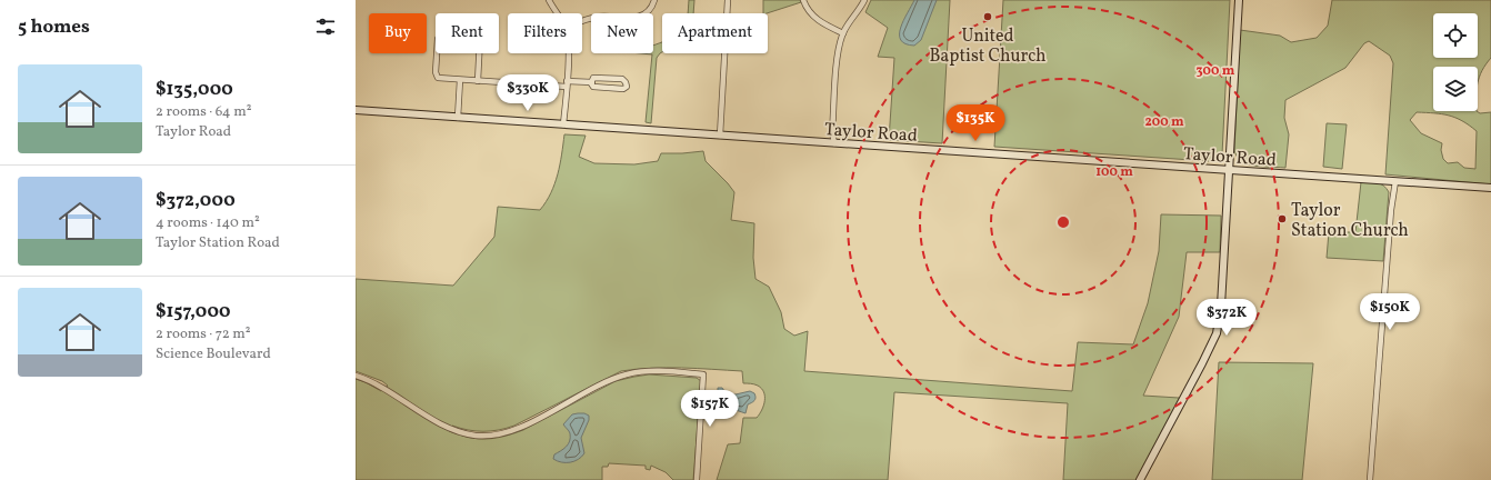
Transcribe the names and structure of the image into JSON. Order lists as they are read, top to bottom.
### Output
{
  "streets": {
    "main road": ["Taylor Road"]
  },
  "places": ["United Baptist Church", "Taylor Station Church"],
  "page": {
    "heading": "5 homes",
    "chip": [
      "Buy",
      "Rent",
      "Filters",
      "New",
      "Apartment"
    ],
    "list": [
      {
        "name": "$135,000",
        "note": "2 rooms · 64 m² · Taylor Road"
      },
      {
        "name": "$372,000",
        "note": "4 rooms · 140 m² · Taylor Station Road"
      },
      {
        "name": "$157,000",
        "note": "2 rooms · 72 m² · Science Boulevard"
      }
    ],
    "price": [
      "$330K",
      "$135K",
      "$150K",
      "$372K",
      "$157K"
    ]
  },
  "rings": ["300 m", "200 m", "100 m"]
}
